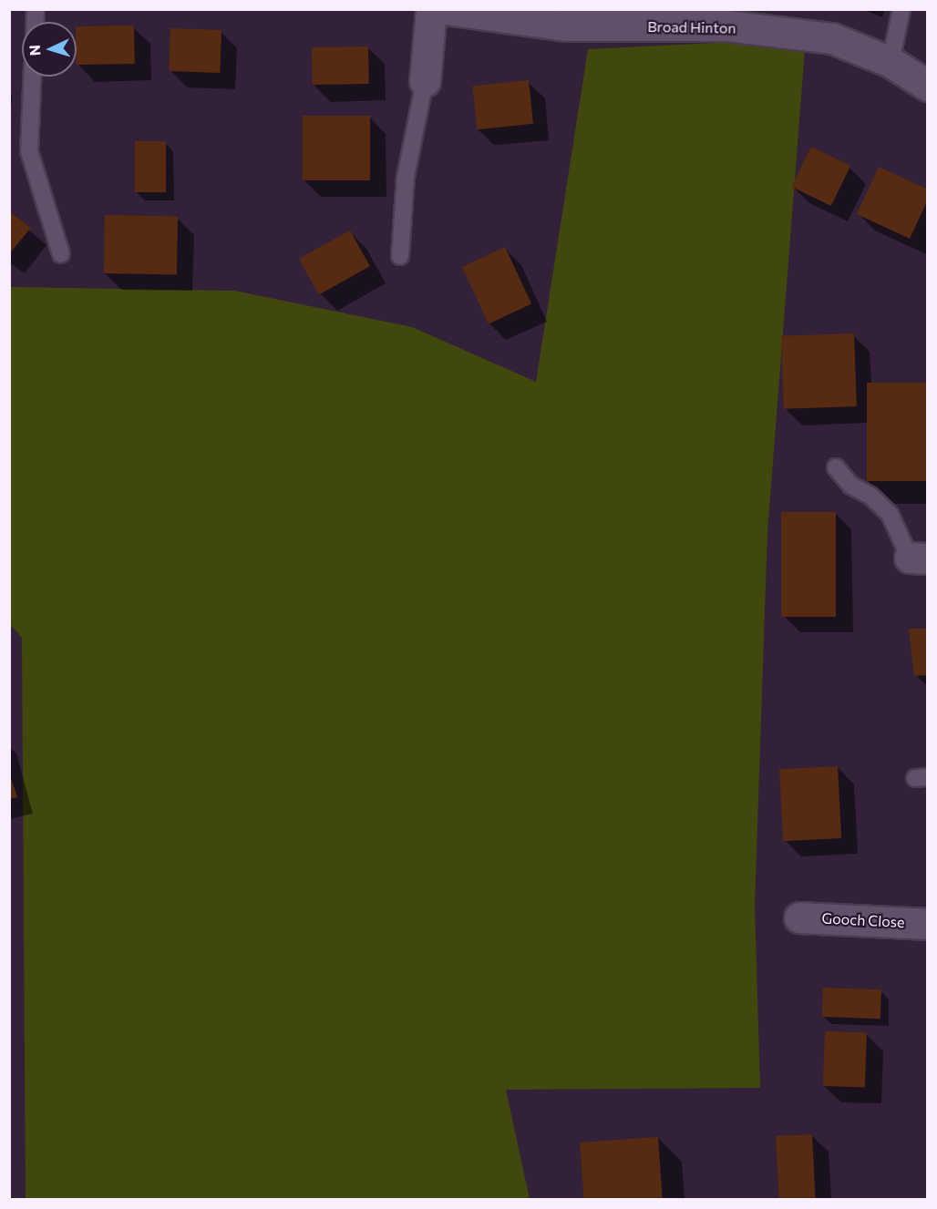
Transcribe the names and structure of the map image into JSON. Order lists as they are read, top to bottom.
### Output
{
  "streets": {
    "street": ["Broad Hinton", "Gooch Close"]
  },
  "north": "left"
}
